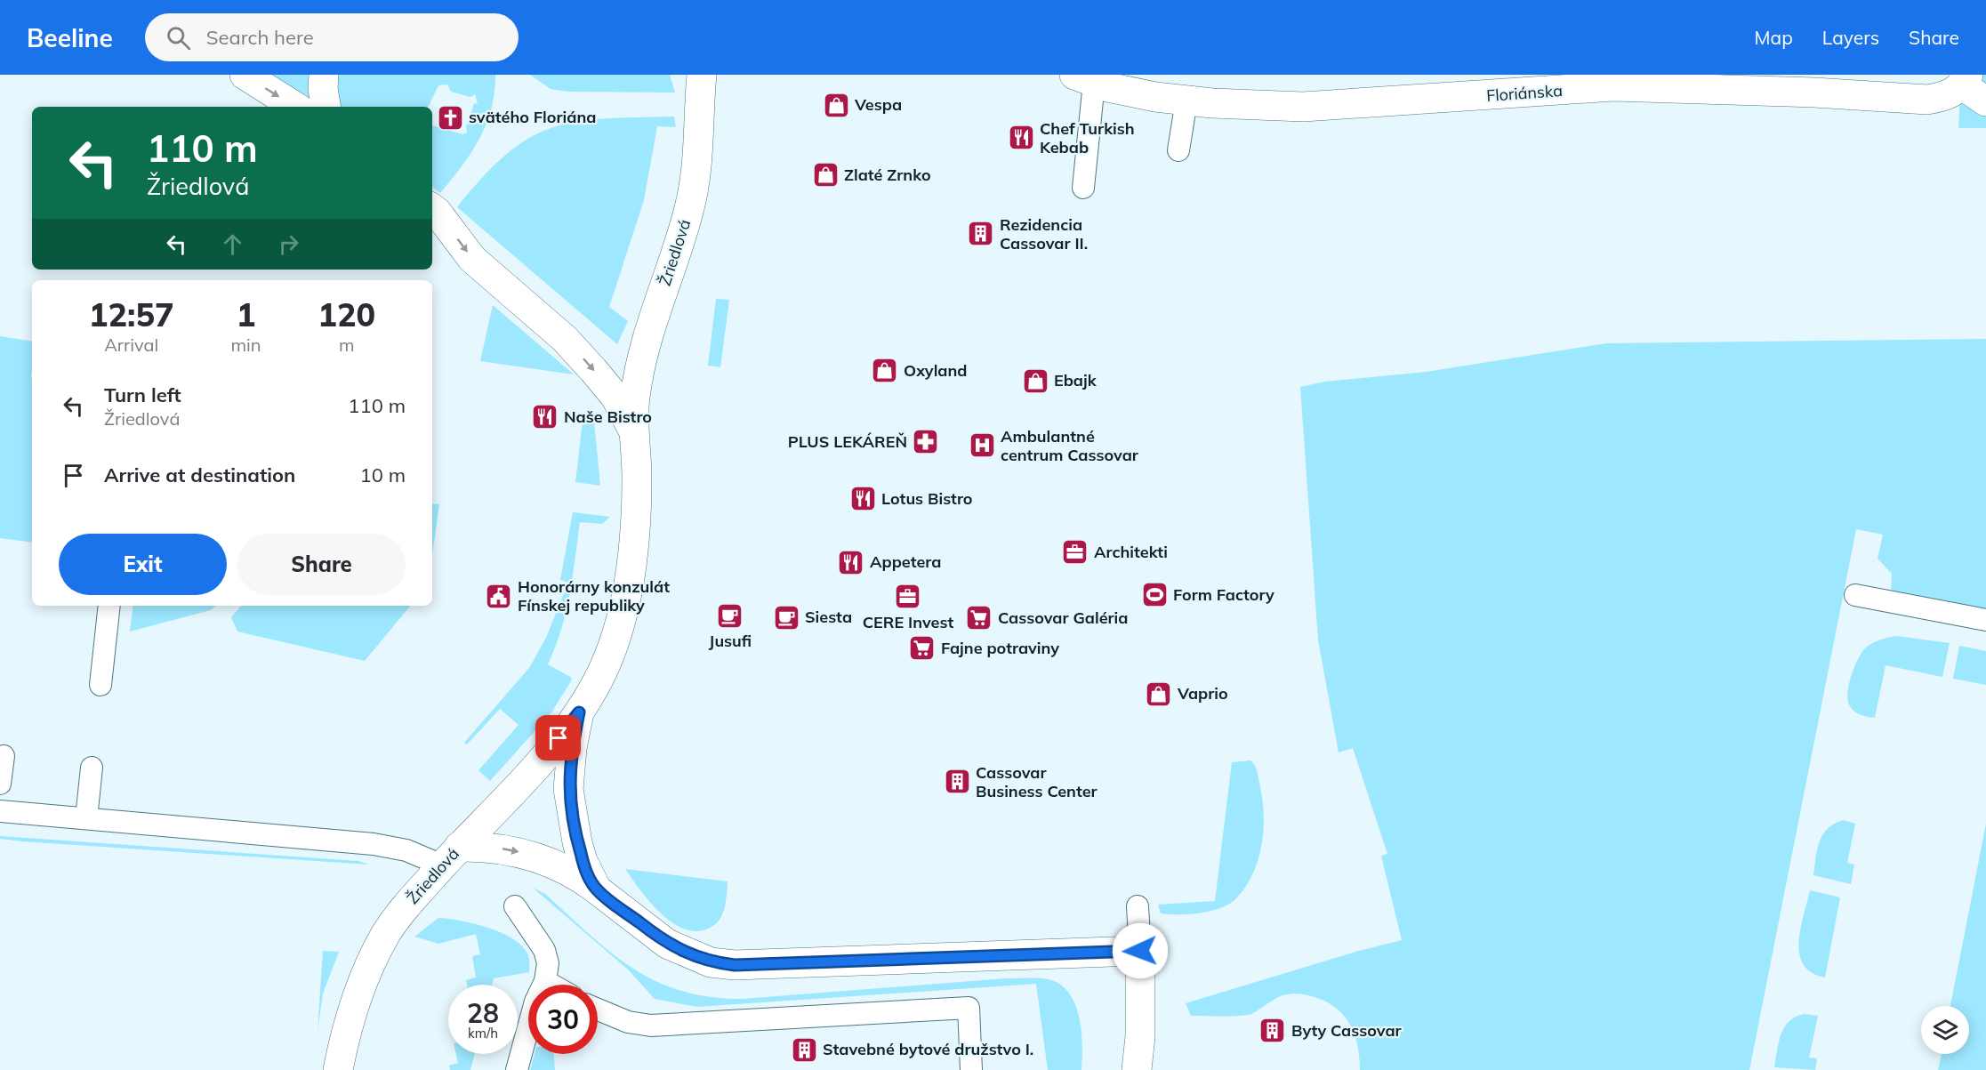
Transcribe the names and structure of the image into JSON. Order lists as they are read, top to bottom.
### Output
{
  "streets": {
    "street": ["Floriánska", "Žriedlová"]
  },
  "places": {
    "shop": [
      "Vespa",
      "Zlaté Zrnko",
      "Oxyland",
      "Ebajk",
      "Vaprio"
    ],
    "church": ["svätého Floriána"],
    "restaurant": [
      "Chef Turkish Kebab",
      "Naše Bistro",
      "Lotus Bistro",
      "Appetera"
    ],
    "building": [
      "Rezidencia Cassovar II.",
      "Cassovar Business Center",
      "Byty Cassovar",
      "Stavebné bytové družstvo I."
    ],
    "pharmacy": ["PLUS LEKÁREŇ"],
    "hospital": ["Ambulantné centrum Cassovar"],
    "office": ["Architekti", "CERE Invest"],
    "sports": ["Form Factory"],
    "public building": ["Honorárny konzulát Fínskej republiky"],
    "cafe": ["Jusufi", "Siesta"],
    "supermarket": ["Cassovar Galéria", "Fajne potraviny"]
  },
  "page": {
    "header": "Beeline",
    "search": "Search here",
    "nav": ["Map", "Layers", "Share"],
    "turn": ["110 m", "Žriedlová"],
    "eta": [
      "12:57",
      "Arrival",
      "1",
      "min",
      "120",
      "m"
    ],
    "list": [
      {
        "name": "Turn left",
        "note": "Žriedlová",
        "value": "110 m"
      },
      {
        "name": "Arrive at destination",
        "value": "10 m"
      }
    ],
    "buttons": ["Exit", "Share"],
    "speed": "28 km/h",
    "limit": "30"
  }
}
